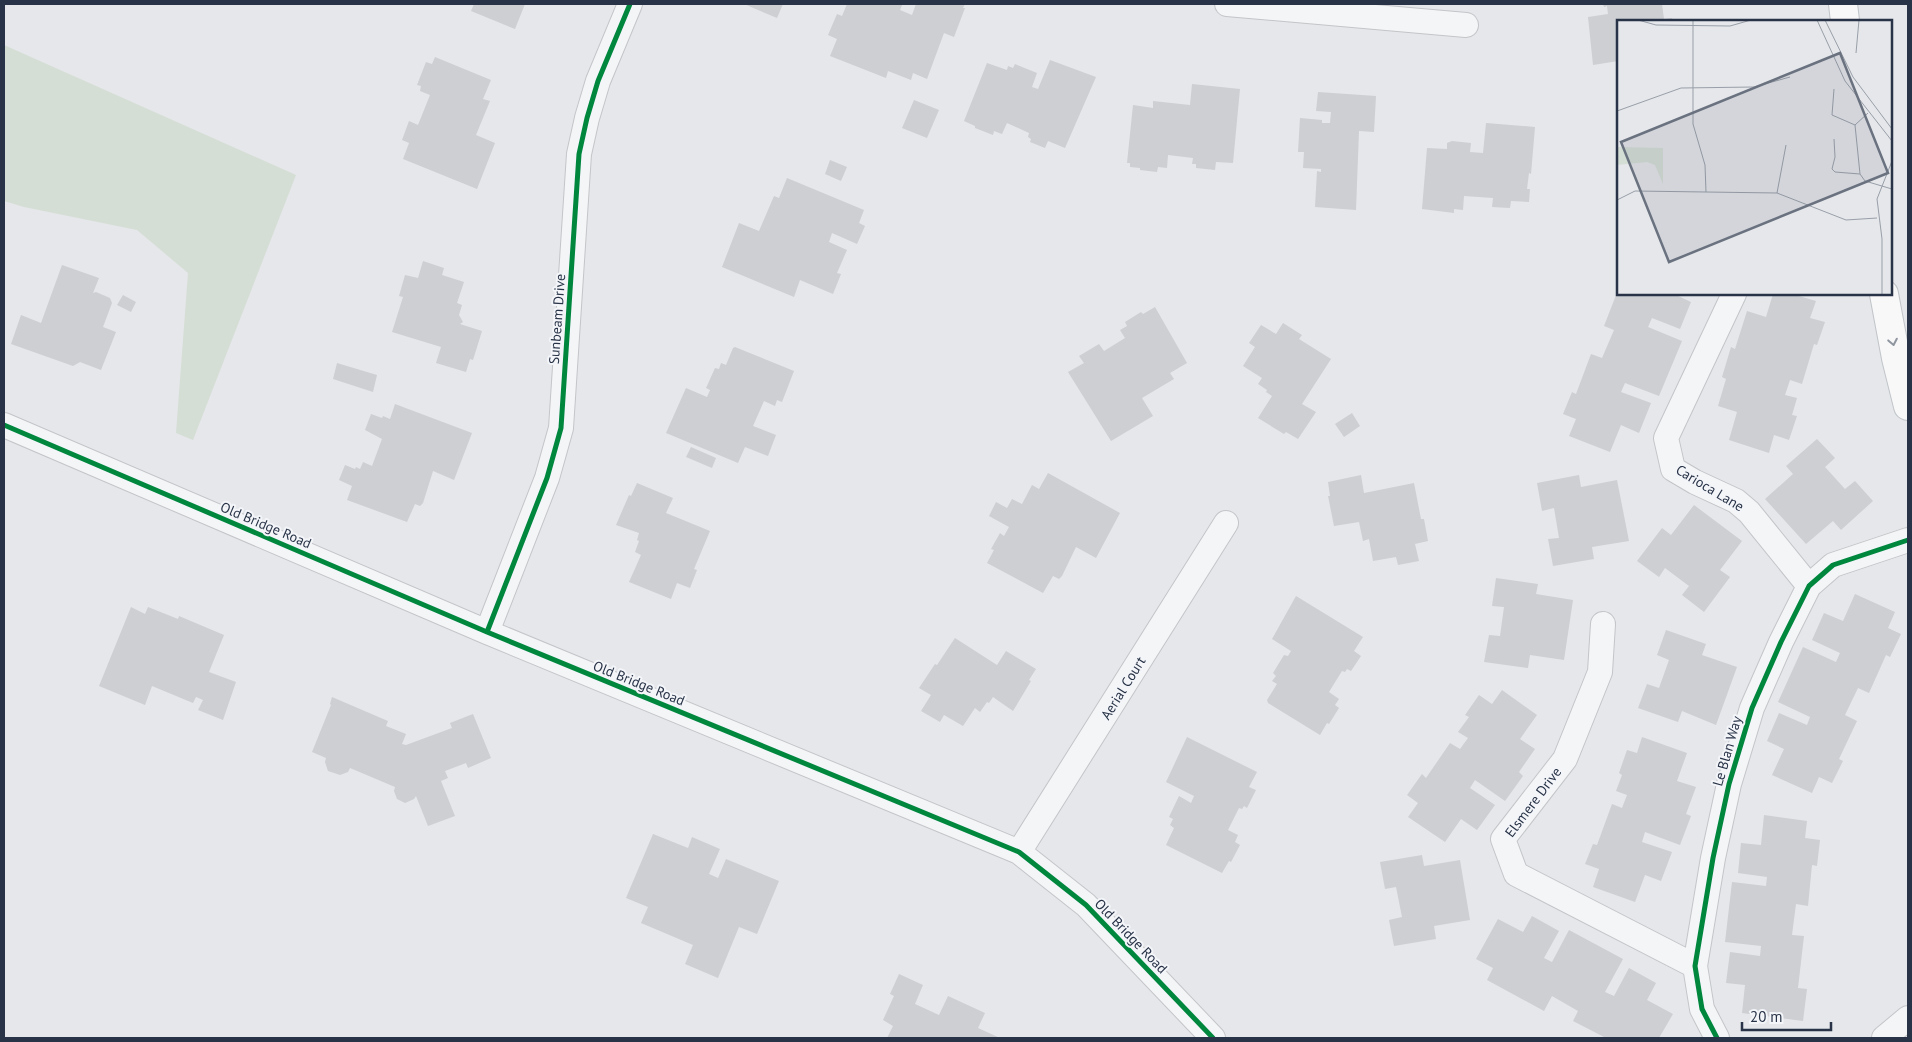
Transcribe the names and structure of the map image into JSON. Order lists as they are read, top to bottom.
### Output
{
  "streets": {
    "street": [
      "Sunbeam Drive",
      "Carioca Lane",
      "Old Bridge Road",
      "Aerial Court",
      "Le Blan Way",
      "Elsmere Drive"
    ]
  },
  "crossings": [
    ["Sunbeam Drive", "Old Bridge Road"],
    ["Carioca Lane", "Le Blan Way"],
    ["Old Bridge Road", "Aerial Court"],
    ["Le Blan Way", "Elsmere Drive"]
  ],
  "scale_bar": "20 m"
}
